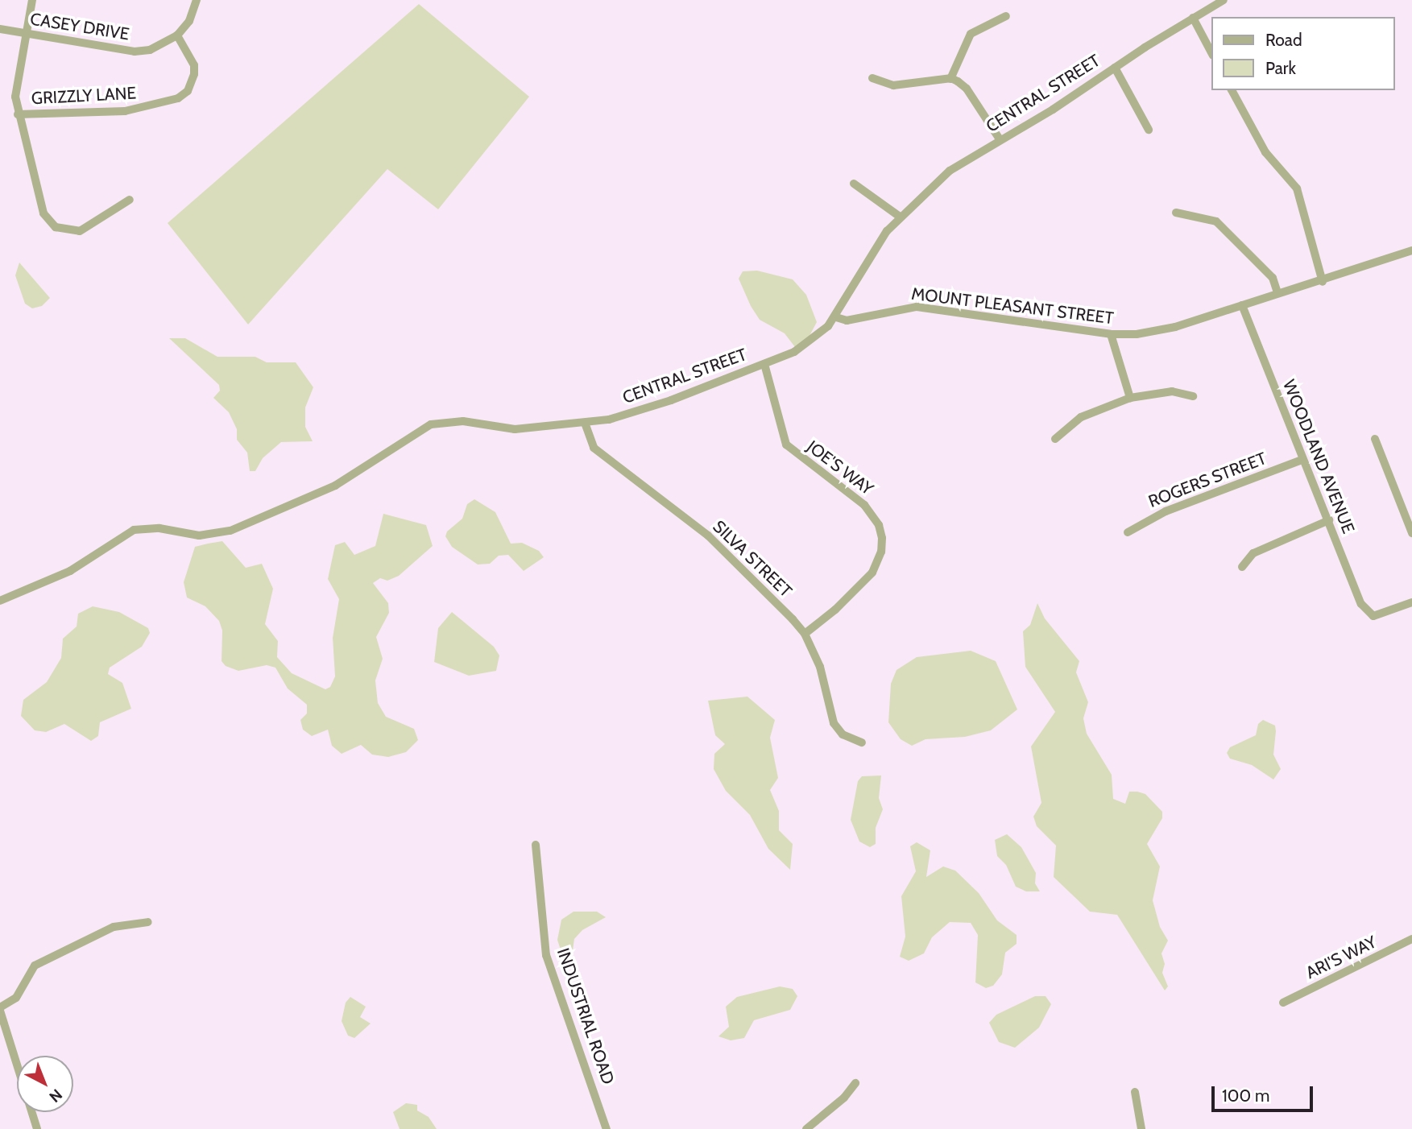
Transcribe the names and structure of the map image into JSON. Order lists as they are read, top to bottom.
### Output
{
  "streets": {
    "street": [
      "CASEY DRIVE",
      "CENTRAL STREET",
      "GRIZZLY LANE",
      "MOUNT PLEASANT STREET",
      "WOODLAND AVENUE",
      "JOE'S WAY",
      "ROGERS STREET",
      "SILVA STREET",
      "ARI'S WAY",
      "INDUSTRIAL ROAD"
    ]
  },
  "crossings": [
    ["CASEY DRIVE", "GRIZZLY LANE"],
    ["CENTRAL STREET", "MOUNT PLEASANT STREET"],
    ["CENTRAL STREET", "JOE'S WAY"],
    ["CENTRAL STREET", "SILVA STREET"],
    ["MOUNT PLEASANT STREET", "WOODLAND AVENUE"],
    ["WOODLAND AVENUE", "ROGERS STREET"],
    ["JOE'S WAY", "SILVA STREET"]
  ],
  "legend": ["Road", "Park"],
  "scale_bar": "100 m",
  "north": "bottom right"
}
